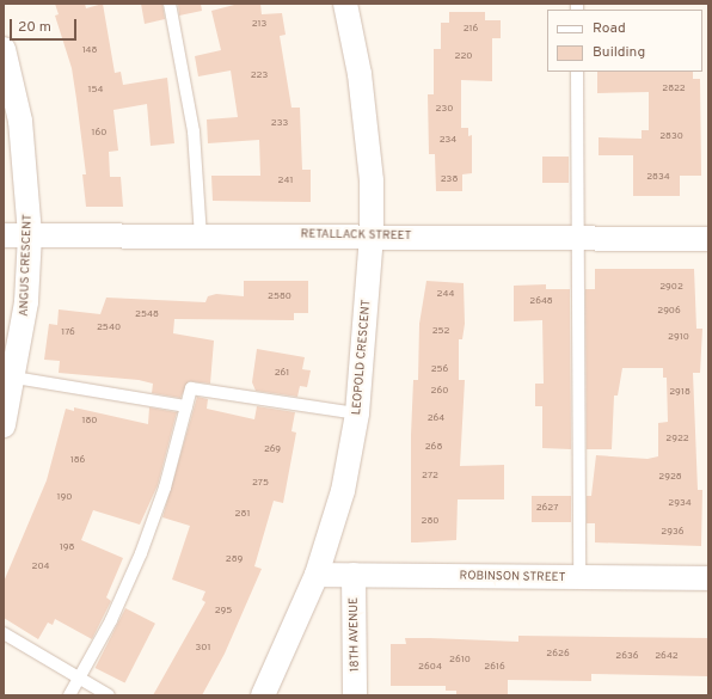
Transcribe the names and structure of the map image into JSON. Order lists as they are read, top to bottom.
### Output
{
  "streets": {
    "street": [
      "RETALLACK STREET",
      "ANGUS CRESCENT",
      "LEOPOLD CRESCENT",
      "ROBINSON STREET",
      "18TH AVENUE"
    ]
  },
  "crossings": [
    ["RETALLACK STREET", "ANGUS CRESCENT"],
    ["RETALLACK STREET", "LEOPOLD CRESCENT"],
    ["LEOPOLD CRESCENT", "ROBINSON STREET"],
    ["ROBINSON STREET", "18TH AVENUE"]
  ],
  "house_numbers": [
    "213",
    "216",
    "148",
    "220",
    "223",
    "2822",
    "154",
    "230",
    "233",
    "160",
    "2830",
    "234",
    "2834",
    "238",
    "241",
    "2902",
    "244",
    "2580",
    "2648",
    "2906",
    "2548",
    "2540",
    "252",
    "176",
    "2910",
    "256",
    "261",
    "260",
    "2918",
    "264",
    "180",
    "2922",
    "268",
    "269",
    "186",
    "272",
    "2928",
    "275",
    "190",
    "2934",
    "2627",
    "281",
    "280",
    "2936",
    "198",
    "289",
    "204",
    "295",
    "301",
    "2626",
    "2636",
    "2642",
    "2610",
    "2604",
    "2616"
  ],
  "legend": ["Road", "Building"],
  "scale_bar": "20 m"
}
